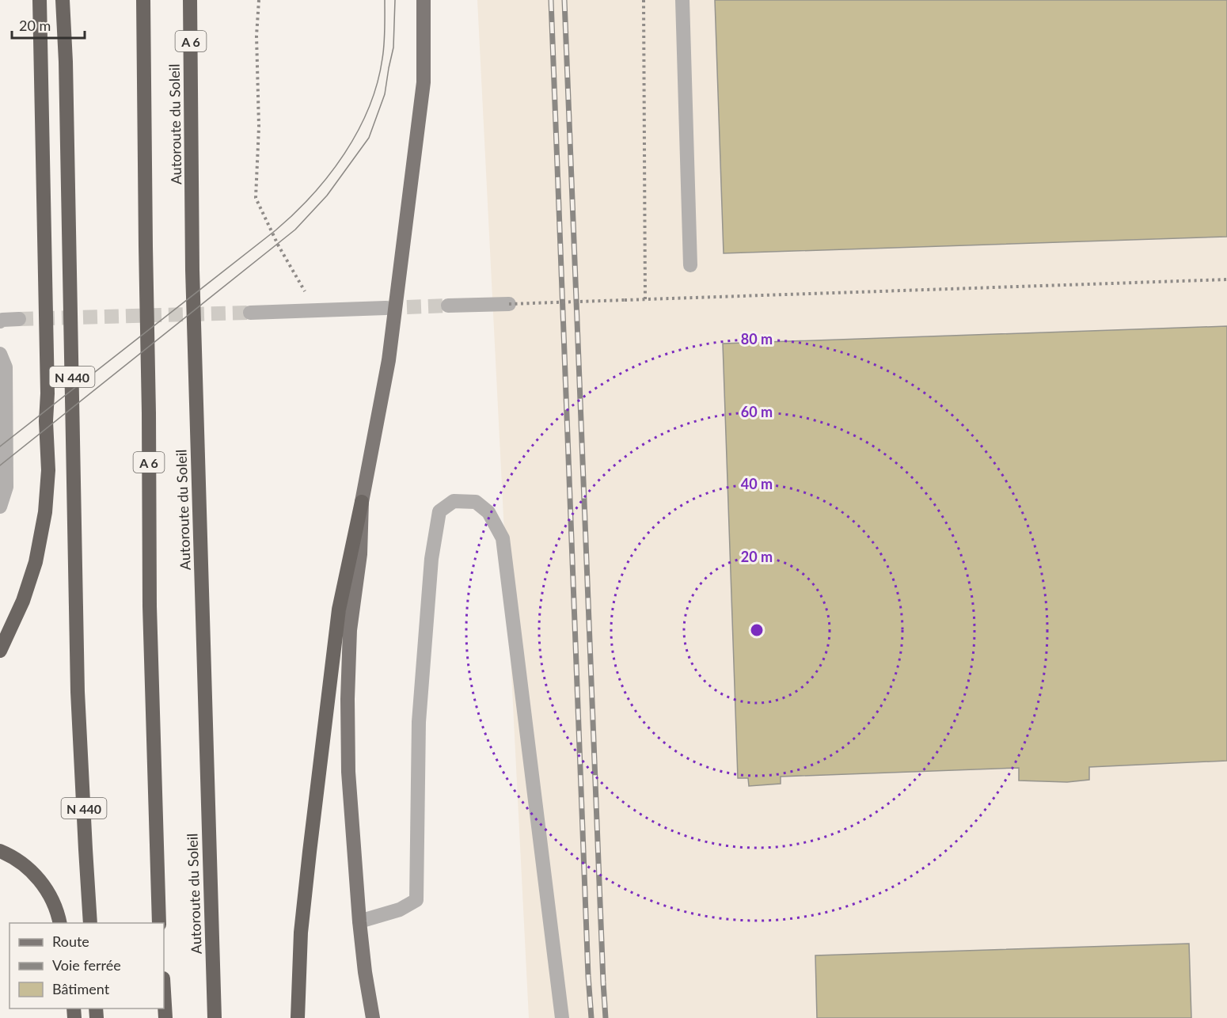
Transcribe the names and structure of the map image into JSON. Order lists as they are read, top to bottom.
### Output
{
  "streets": {
    "highway": ["A 6", "Autoroute du Soleil", "N 440"]
  },
  "legend": ["Route", "Voie ferrée", "Bâtiment"],
  "scale_bar": "20 m",
  "rings": [
    "80 m",
    "60 m",
    "40 m",
    "20 m"
  ]
}
